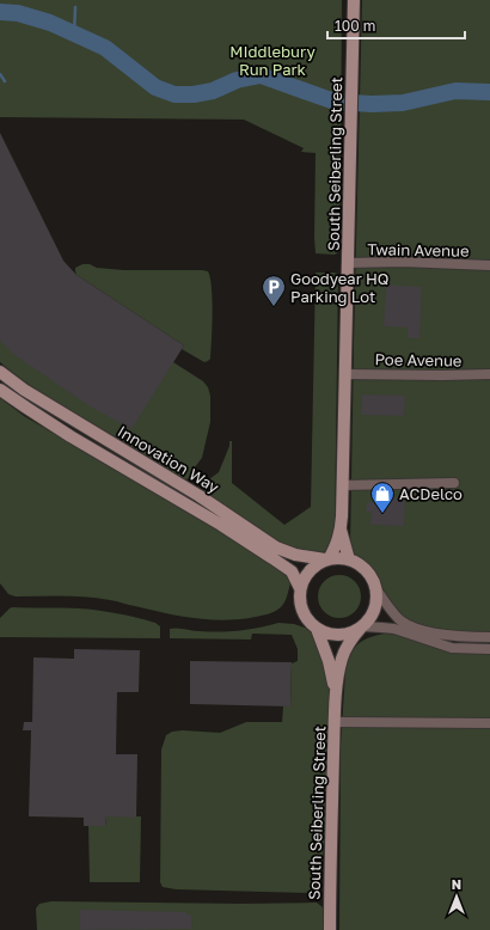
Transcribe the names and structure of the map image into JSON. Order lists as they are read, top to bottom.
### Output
{
  "streets": {
    "main road": ["South Seiberling Street", "Innovation Way"],
    "street": ["Twain Avenue", "Poe Avenue"]
  },
  "crossings": [
    ["South Seiberling Street", "Twain Avenue"],
    ["South Seiberling Street", "Poe Avenue"],
    ["South Seiberling Street", "Innovation Way"]
  ],
  "parks": ["MIddlebury Run Park"],
  "places": {
    "parking": ["Goodyear HQ Parking Lot"],
    "shop": ["ACDelco"]
  },
  "scale_bar": "100 m",
  "north": "top"
}
